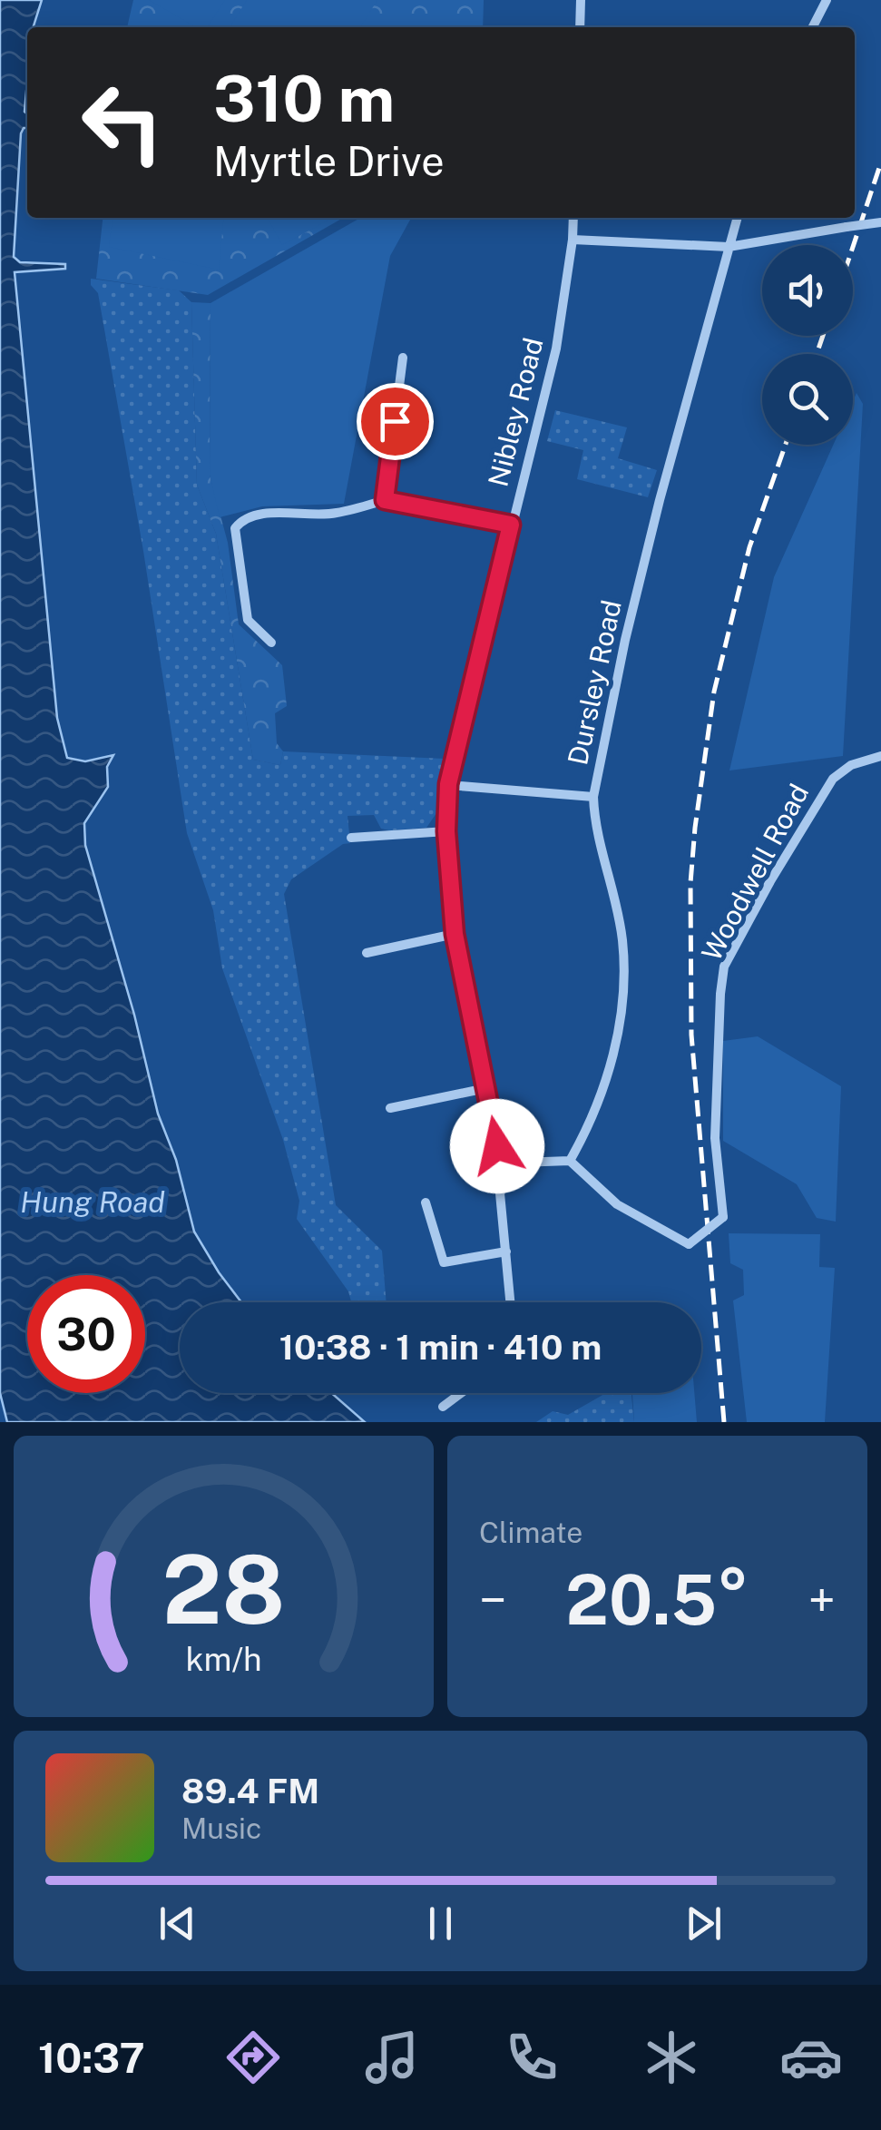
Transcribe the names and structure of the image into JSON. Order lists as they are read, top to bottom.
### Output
{
  "streets": {
    "street": ["Nibley Road", "Dursley Road", "Woodwell Road"]
  },
  "crossings": [
    ["Dursley Road", "Woodwell Road"]
  ],
  "water": ["Hung Road"],
  "page": {
    "turn": ["310 m", "Myrtle Drive"],
    "limit": "30",
    "trip": "10:38 · 1 min · 410 m",
    "tile": "Climate",
    "heat": ["−", "20.5°", "+"],
    "song": ["89.4 FM", "Music"],
    "tabs": "10:37",
    "gauge": ["28", "km/h"]
  }
}
